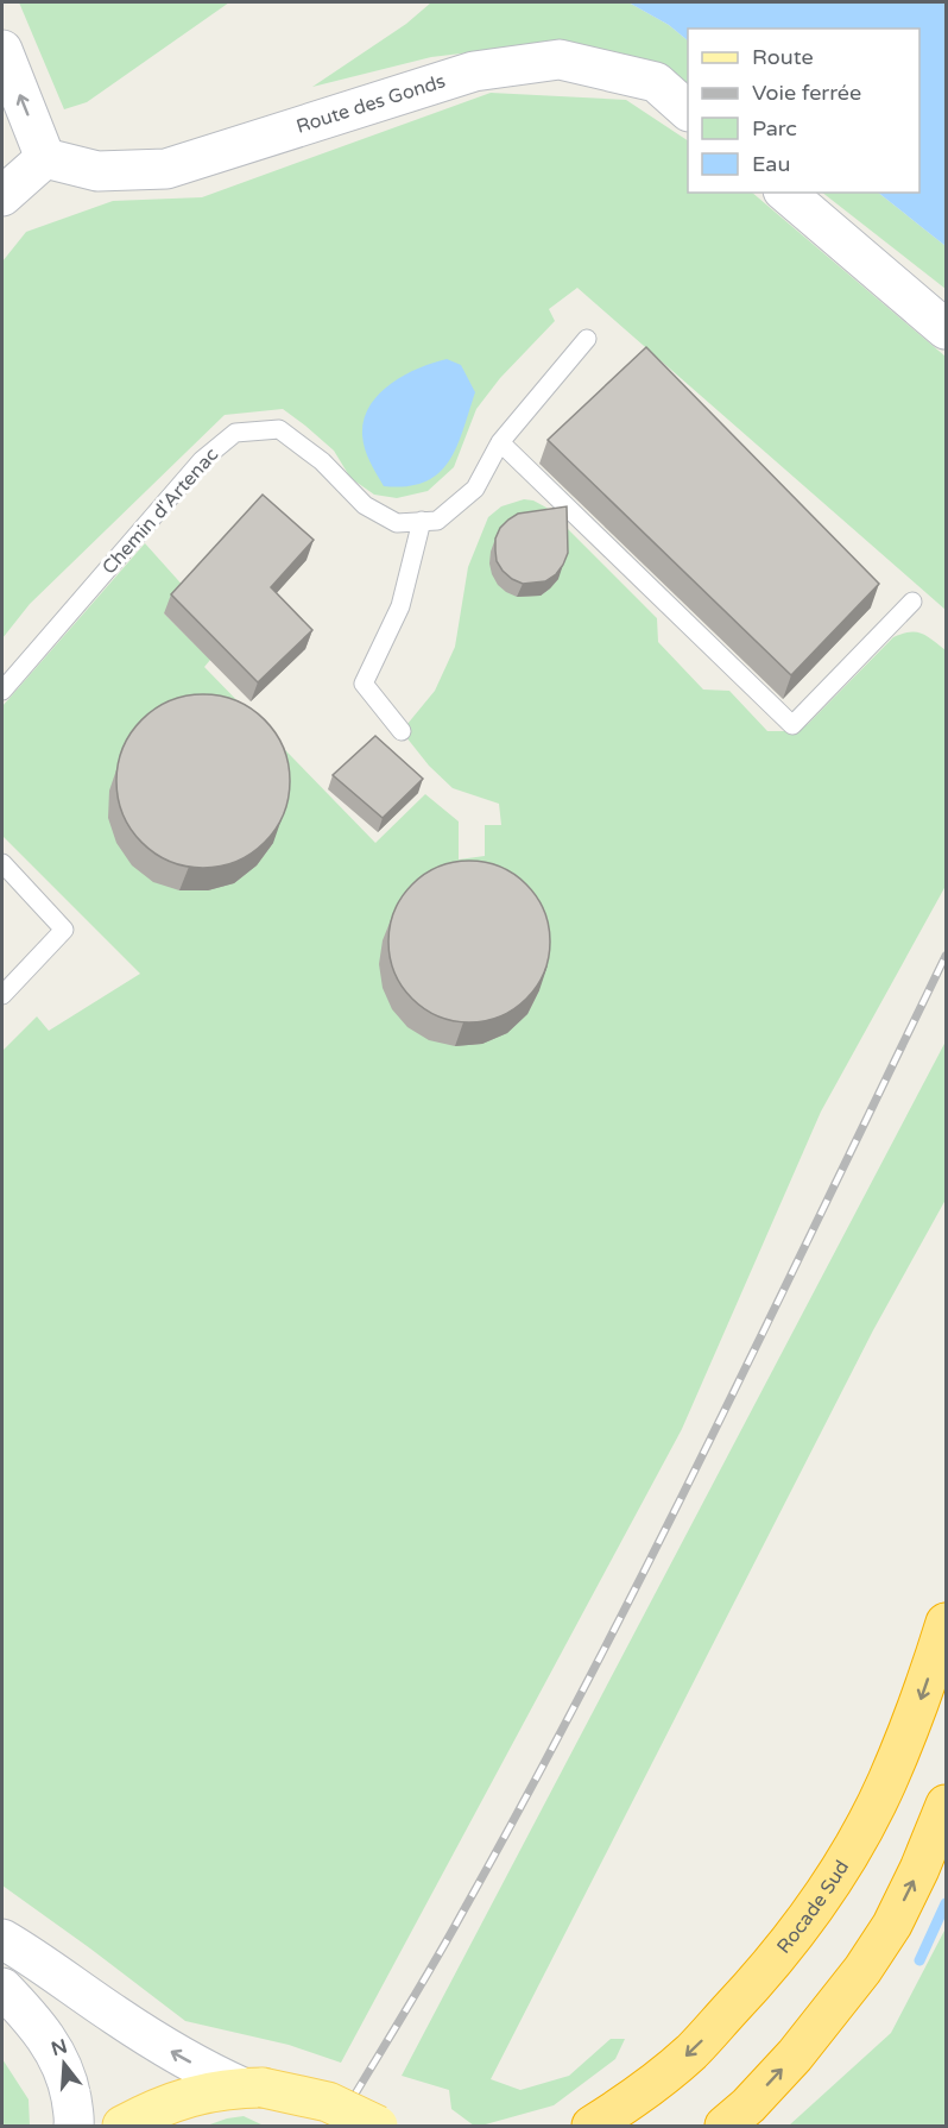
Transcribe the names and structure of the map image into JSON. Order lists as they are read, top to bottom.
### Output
{
  "streets": {
    "highway": ["Rocade Sud"],
    "street": ["Route des Gonds"],
    "lane": ["Chemin d'Artenac"]
  },
  "legend": [
    "Route",
    "Voie ferrée",
    "Parc",
    "Eau"
  ],
  "north": "top"
}
